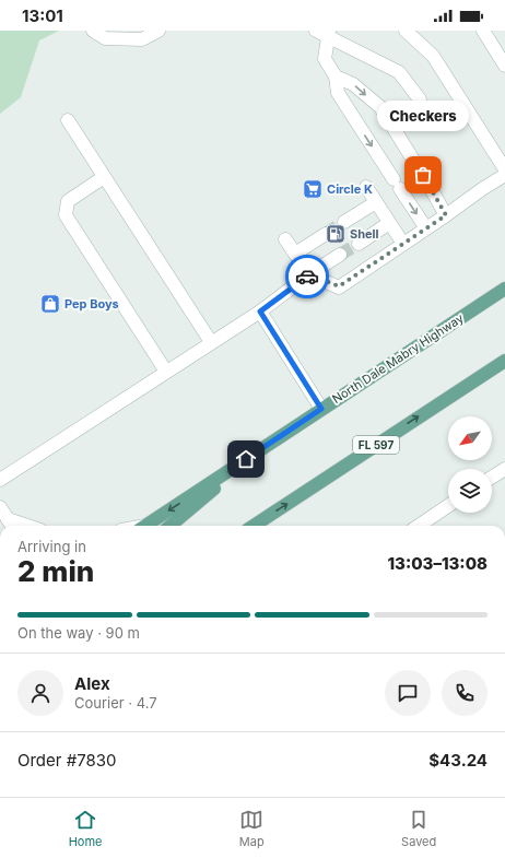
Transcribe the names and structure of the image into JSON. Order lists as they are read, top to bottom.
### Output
{
  "streets": {
    "main road": ["North Dale Mabry Highway", "FL 597"]
  },
  "places": {
    "other": ["Checkers"],
    "supermarket": ["Circle K"],
    "fuel station": ["Shell"],
    "shop": ["Pep Boys"]
  },
  "north": "bottom left",
  "page": {
    "status": "13:01",
    "bubble": "Checkers",
    "heading": ["2 min", "Arriving in", "13:03–13:08"],
    "panel": [
      "Alex",
      "Courier · 4.7",
      "Order #7830",
      "$43.24"
    ],
    "bar": "On the way · 90 m",
    "tabs": ["Home", "Map", "Saved"]
  }
}
